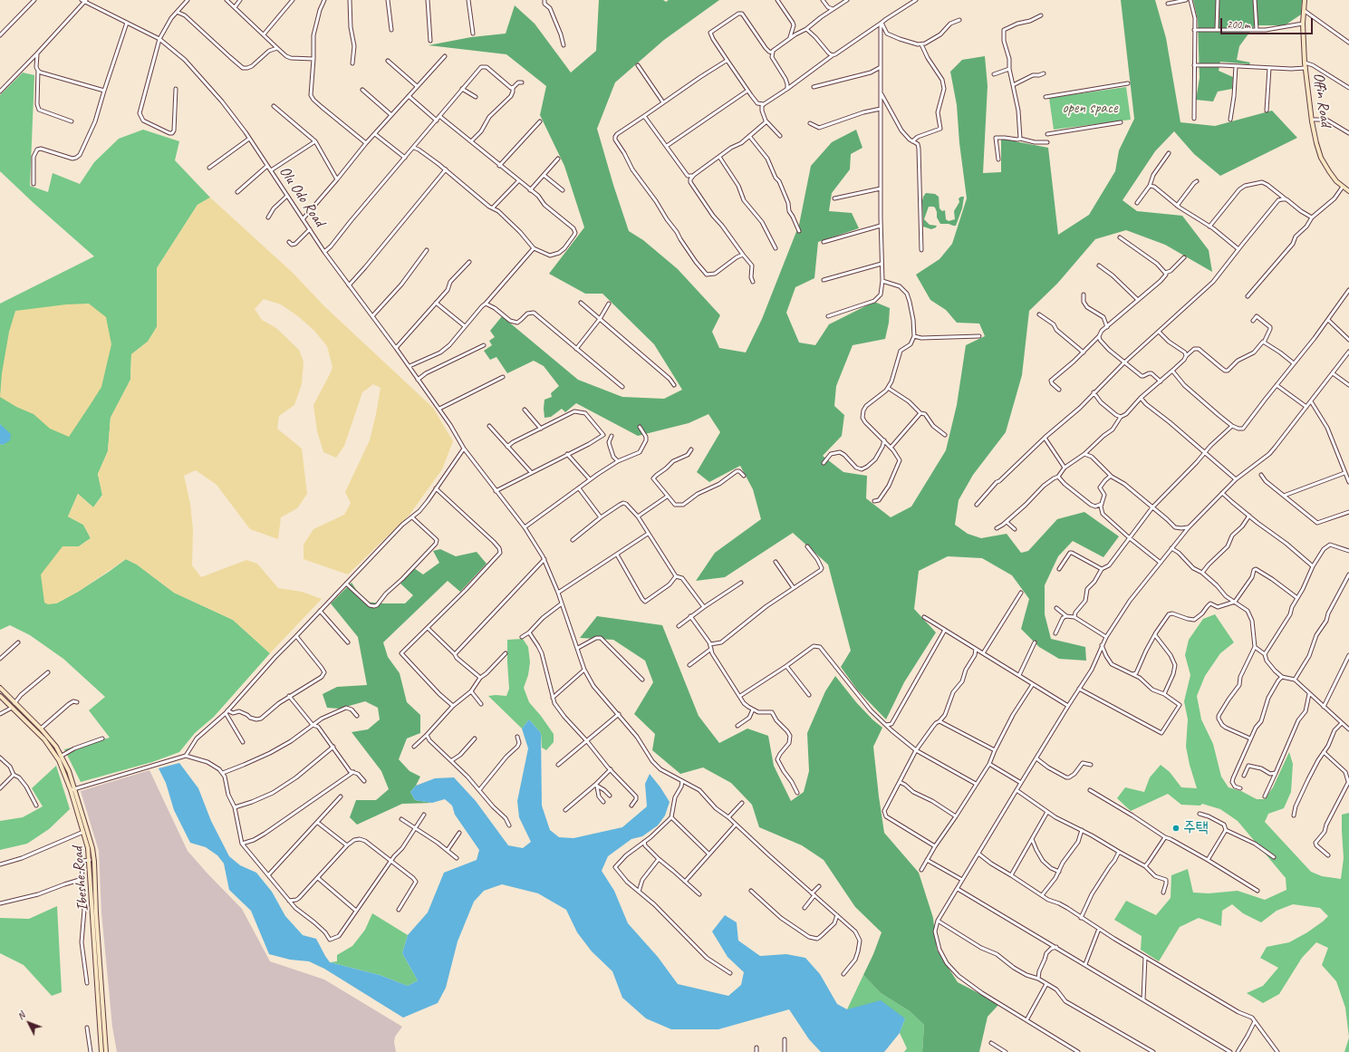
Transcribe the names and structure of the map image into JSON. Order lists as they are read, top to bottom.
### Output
{
  "streets": {
    "main road": ["Offin Road", "Ibeshe Road"],
    "street": ["Olu Odo Road"]
  },
  "parks": ["open space"],
  "places": ["주택"],
  "scale_bar": "200 m",
  "north": "top left"
}
